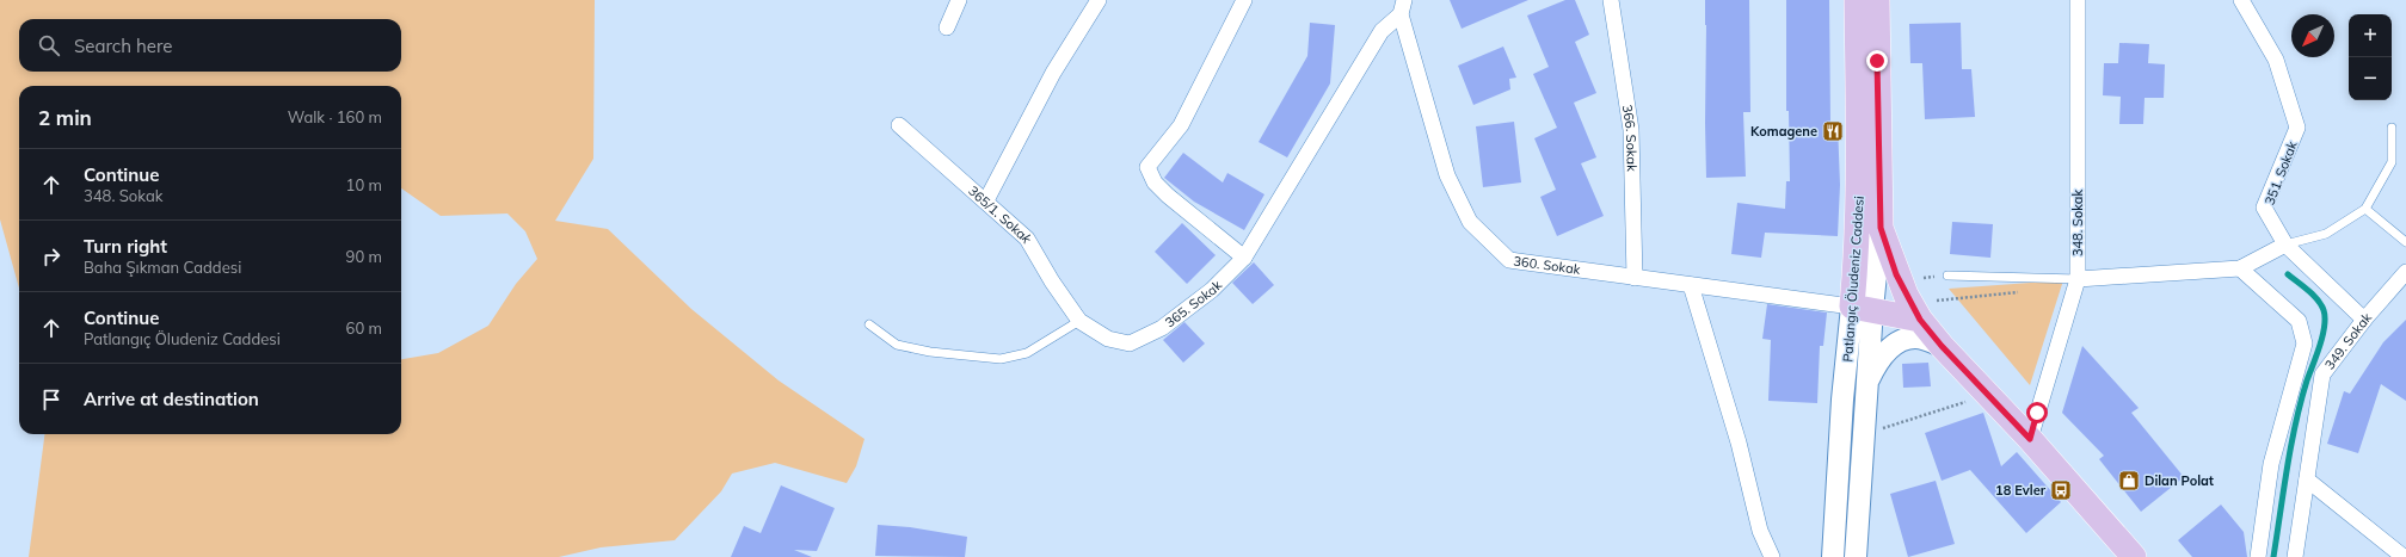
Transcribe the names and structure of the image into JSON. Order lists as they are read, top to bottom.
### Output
{
  "streets": {
    "main road": ["Patlangıç Öludeniz Caddesi"],
    "street": [
      "366. Sokak",
      "351. Sokak",
      "365/1. Sokak",
      "348. Sokak",
      "360. Sokak",
      "365. Sokak",
      "349. Sokak"
    ]
  },
  "crossings": [
    ["366. Sokak", "360. Sokak"],
    ["351. Sokak", "349. Sokak"],
    ["365/1. Sokak", "365. Sokak"],
    ["360. Sokak", "Patlangıç Öludeniz Caddesi"],
    ["360. Sokak", "365. Sokak"]
  ],
  "places": {
    "restaurant": ["Komagene"],
    "shop": ["Dilan Polat"],
    "bus stop": ["18 Evler"]
  },
  "north": "bottom left",
  "page": {
    "map_buttons": ["+", "−"],
    "search": "Search here",
    "heading": ["2 min", "Walk · 160 m"],
    "list": [
      ["Continue", "348. Sokak", "10 m"],
      ["Turn right", "Baha Şıkman Caddesi", "90 m"],
      ["Continue", "Patlangıç Öludeniz Caddesi", "60 m"],
      "Arrive at destination"
    ]
  }
}
